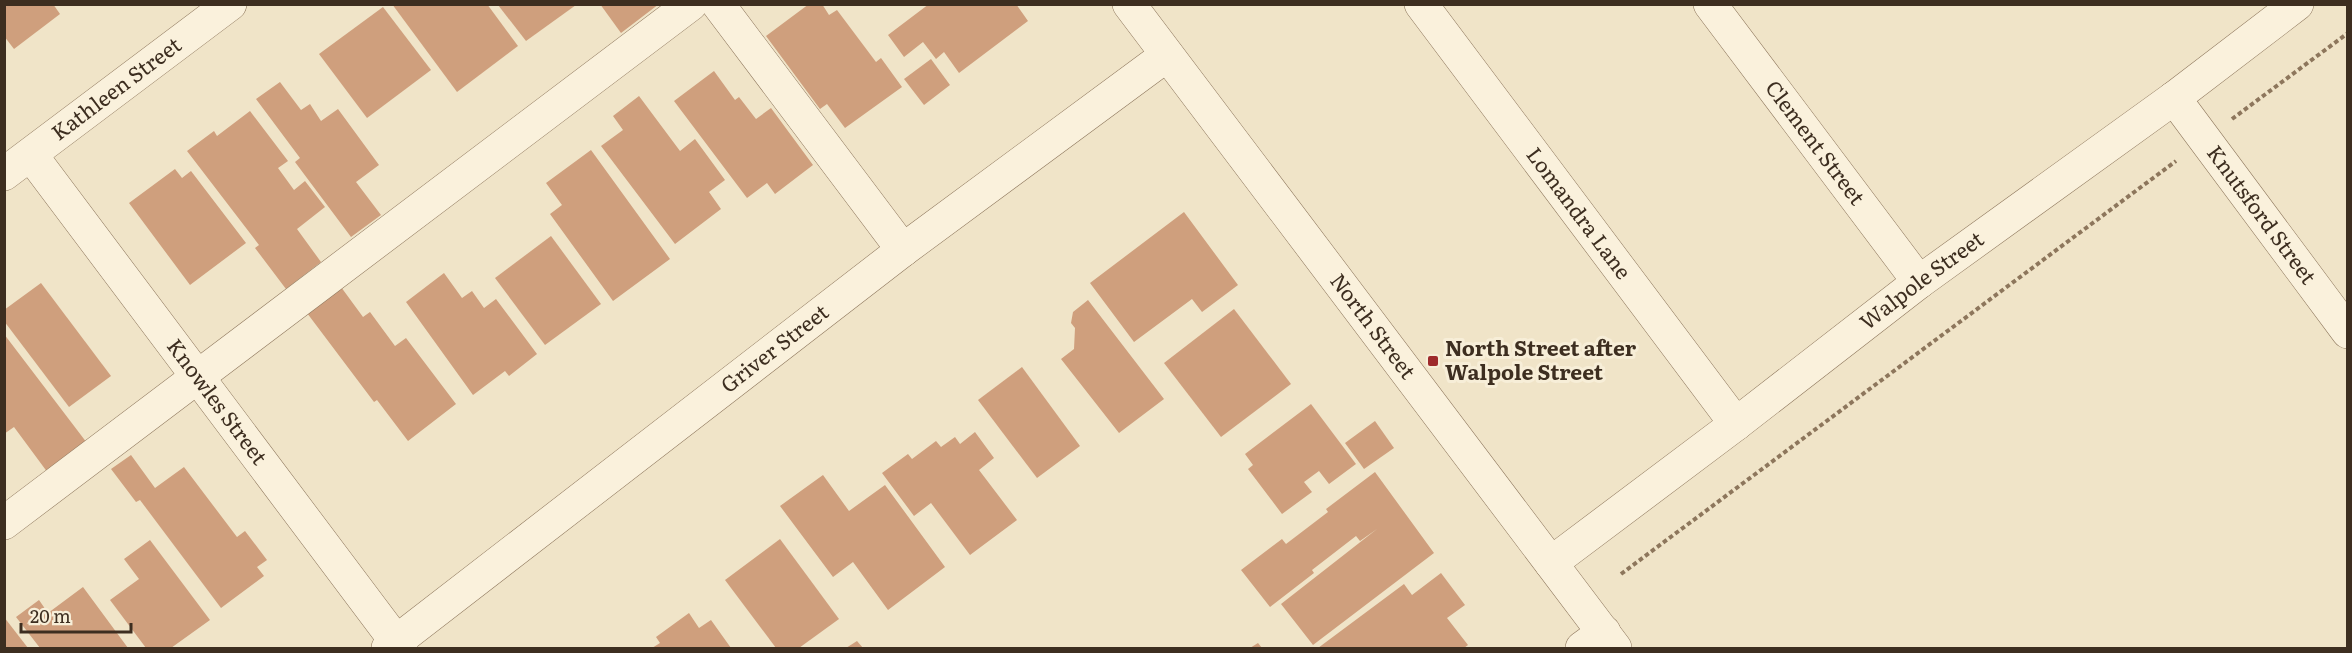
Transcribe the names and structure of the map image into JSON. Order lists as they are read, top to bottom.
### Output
{
  "streets": {
    "street": [
      "Kathleen Street",
      "Clement Street",
      "Lomandra Lane",
      "Knutsford Street",
      "Walpole Street",
      "North Street",
      "Griver Street",
      "Knowles Street"
    ]
  },
  "crossings": [
    ["Kathleen Street", "Knowles Street"],
    ["Clement Street", "Walpole Street"],
    ["Lomandra Lane", "Walpole Street"],
    ["Knutsford Street", "Walpole Street"],
    ["Walpole Street", "North Street"],
    ["North Street", "Griver Street"],
    ["Griver Street", "Knowles Street"]
  ],
  "places": {
    "transit": ["North Street after Walpole Street"]
  },
  "scale_bar": "20 m"
}
